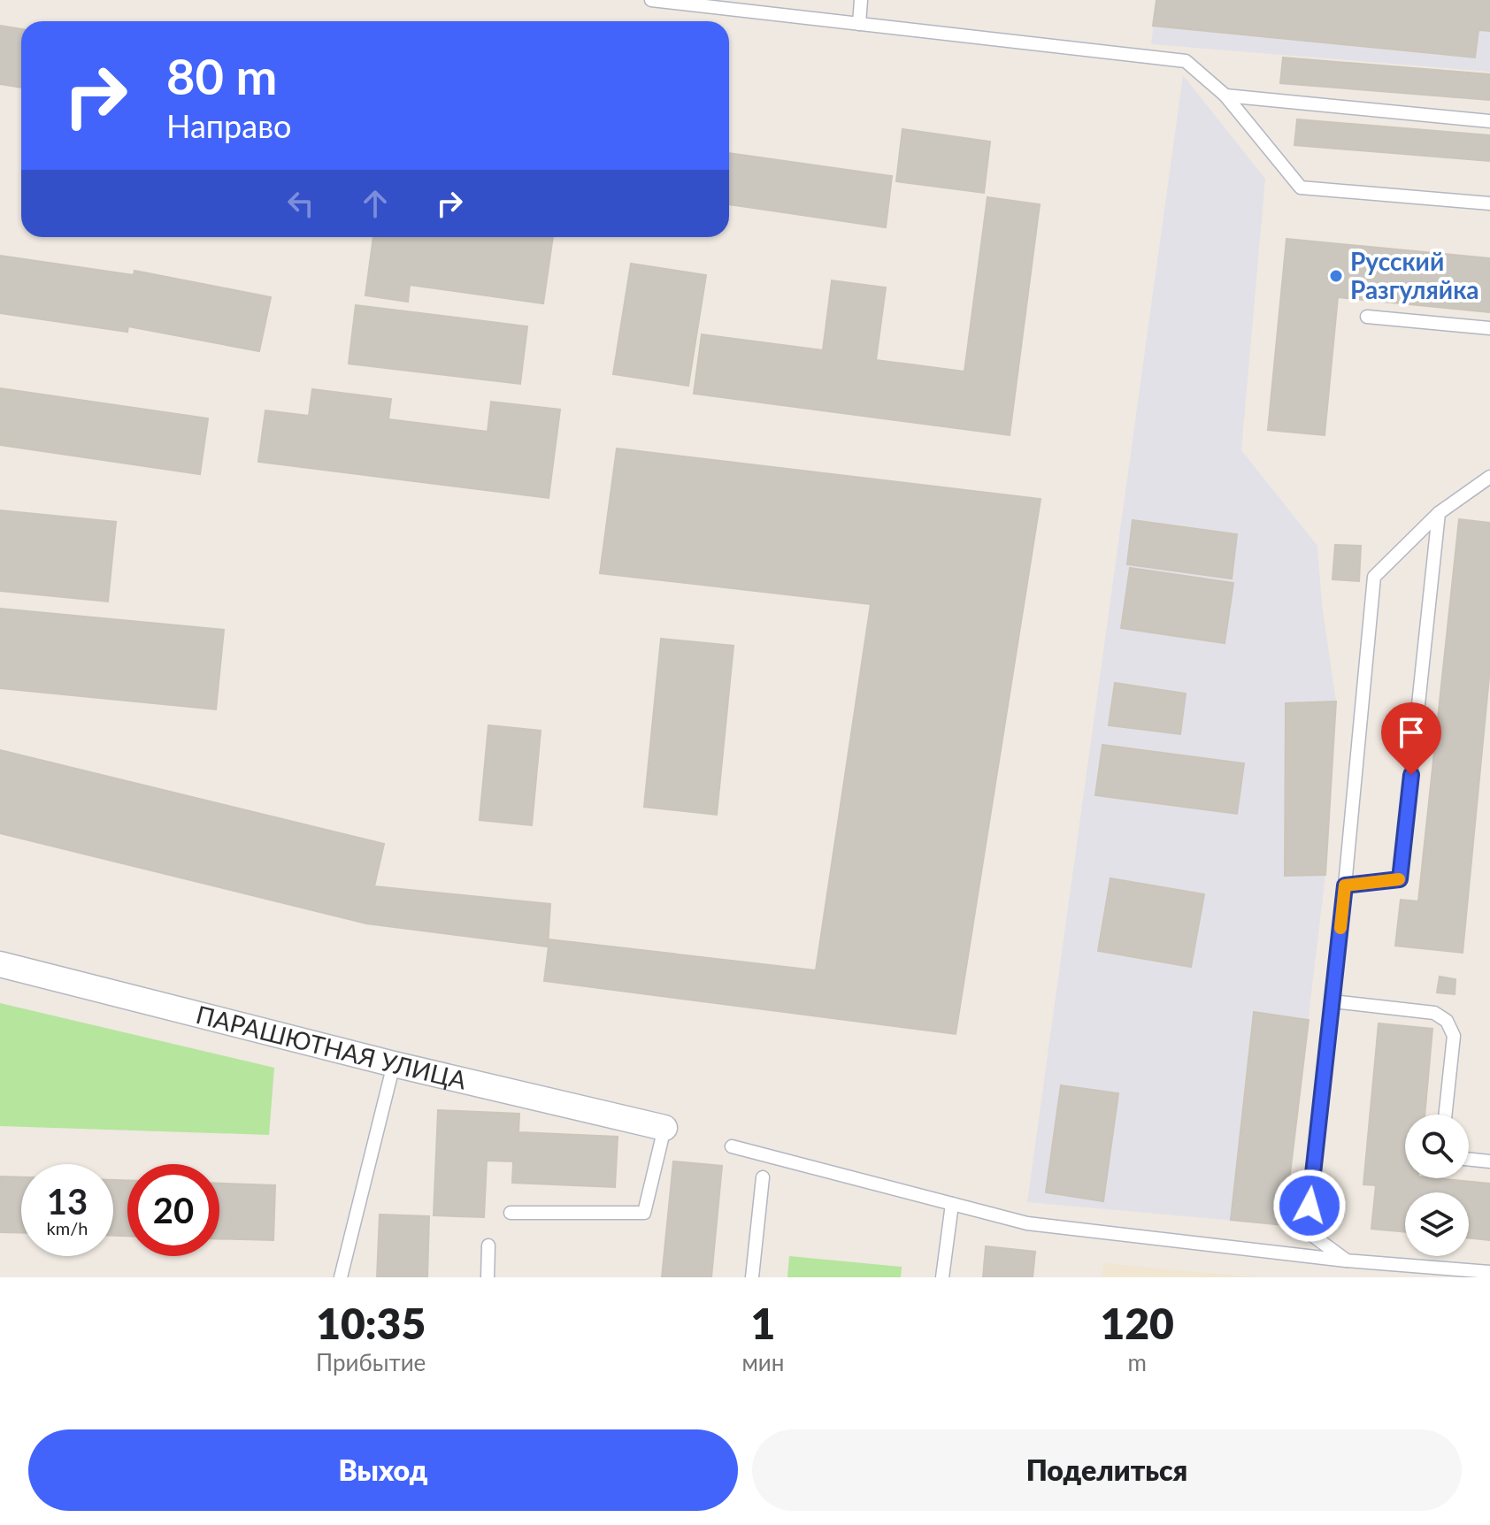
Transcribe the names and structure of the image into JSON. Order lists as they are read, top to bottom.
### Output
{
  "streets": {
    "street": ["ПАРАШЮТНАЯ УЛИЦА"]
  },
  "places": ["Русский Разгуляйка"],
  "page": {
    "turn": ["80 m", "Направо"],
    "speed": "13 km/h",
    "limit": "20",
    "eta": [
      "10:35",
      "Прибытие",
      "1",
      "мин",
      "120",
      "m"
    ],
    "buttons": ["Выход", "Поделиться"]
  }
}
